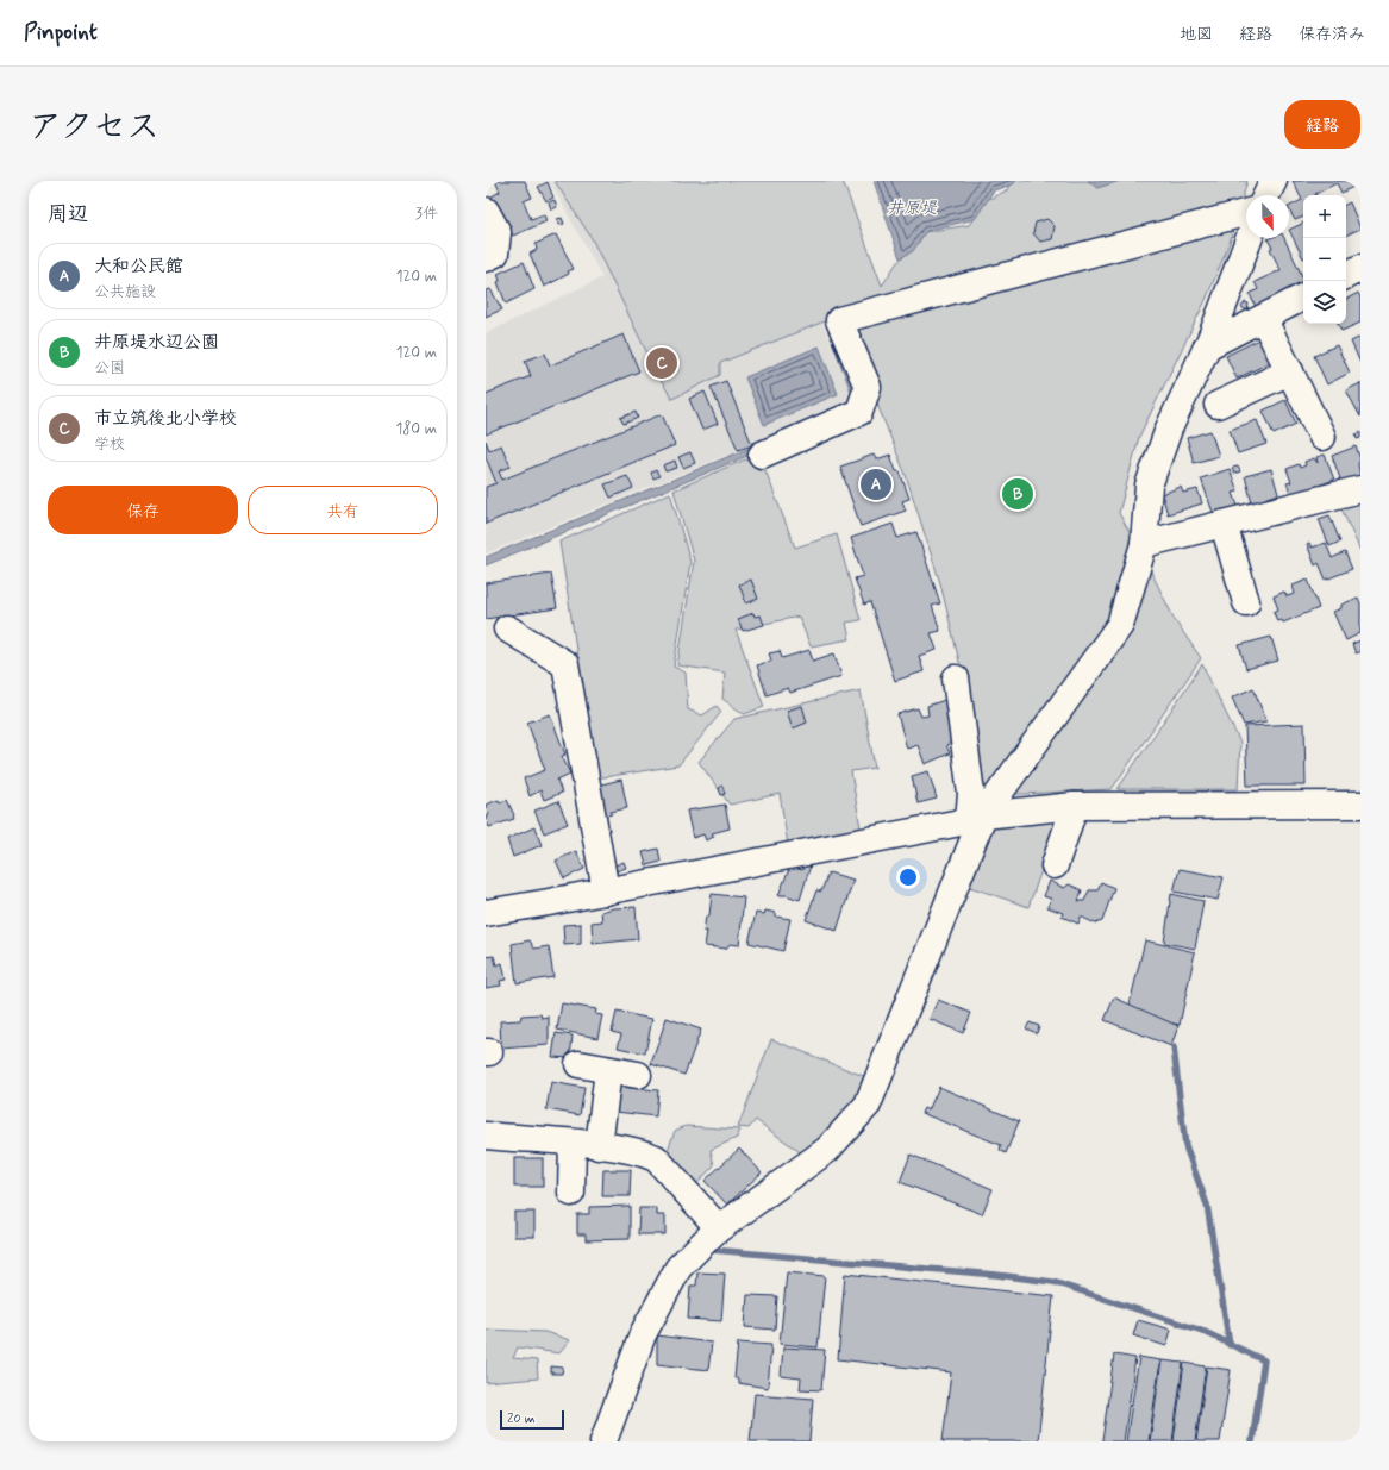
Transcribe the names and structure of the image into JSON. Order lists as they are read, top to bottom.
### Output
{
  "water": ["井原堤"],
  "scale_bar": "20 m",
  "north": "bottom",
  "page": {
    "header": "Pinpoint",
    "nav": ["地図", "経路", "保存済み"],
    "title": "アクセス",
    "buttons": [
      "経路",
      ["保存", "共有"]
    ],
    "heading": ["周辺", "3件"],
    "map_buttons": ["+", "−"],
    "list": [
      {
        "mark": "A",
        "name": "大和公民館",
        "note": "公共施設",
        "value": "120 m"
      },
      {
        "mark": "B",
        "name": "井原堤水辺公園",
        "note": "公園",
        "value": "120 m"
      },
      {
        "mark": "C",
        "name": "市立筑後北小学校",
        "note": "学校",
        "value": "180 m"
      }
    ],
    "pins": ["C", "A", "B"],
    "scale": "20 m"
  }
}
